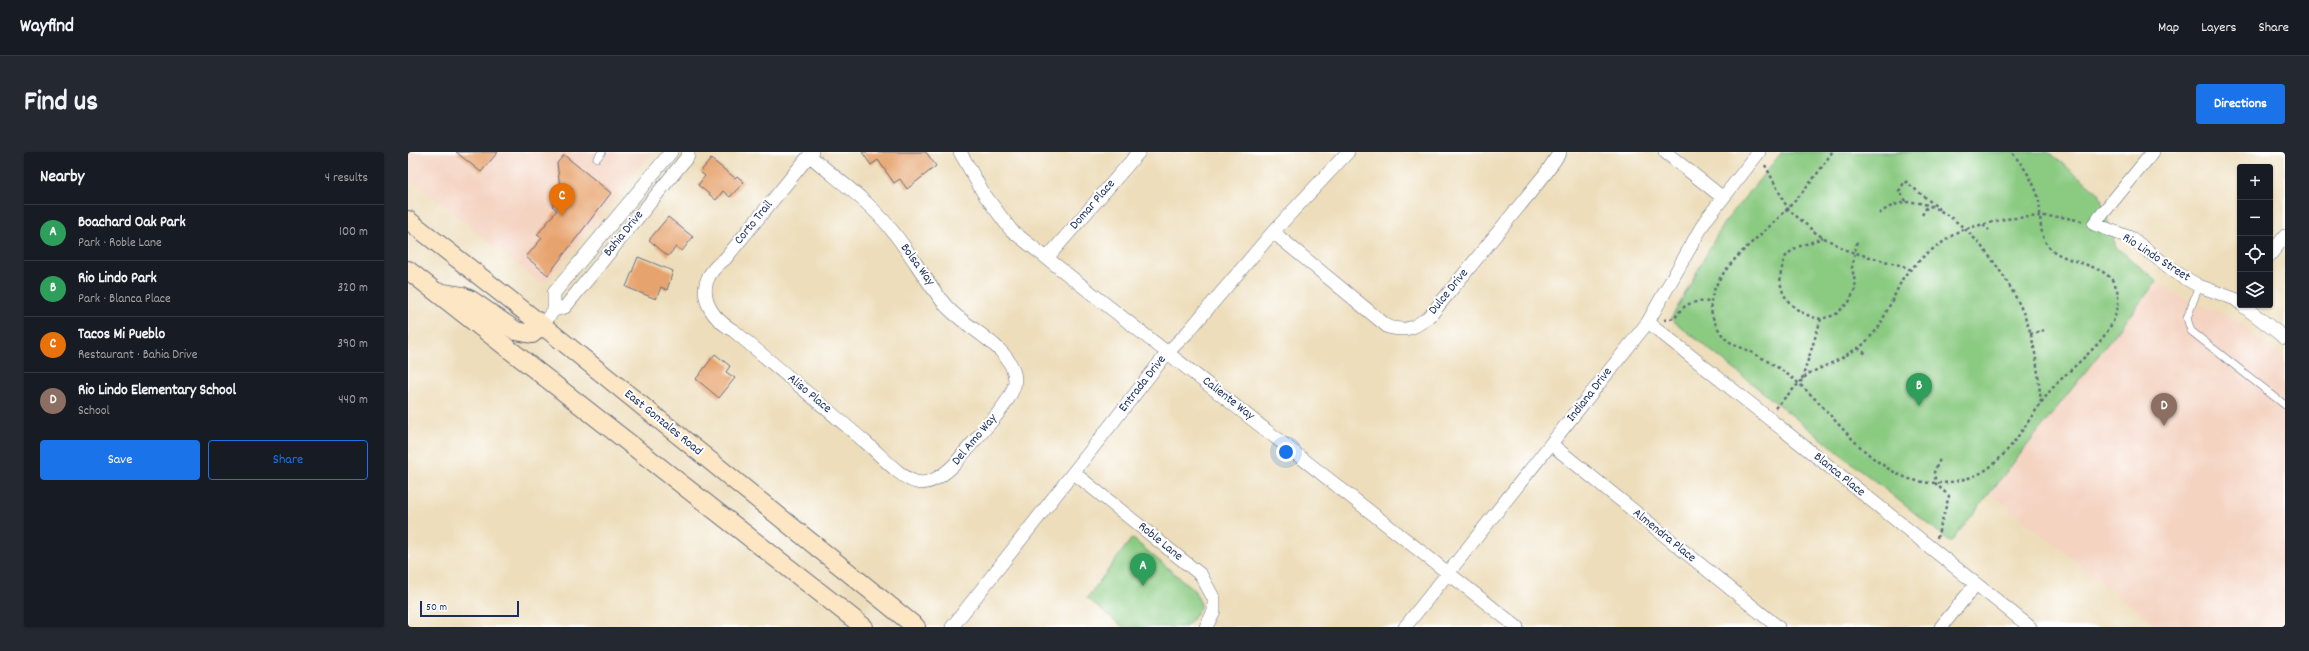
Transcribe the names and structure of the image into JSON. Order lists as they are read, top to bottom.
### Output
{
  "streets": {
    "main road": ["East Gonzales Road"],
    "street": [
      "Domar Place",
      "Corto Trail",
      "Bahia Drive",
      "Rio Lindo Street",
      "Bolsa Way",
      "Dulce Drive",
      "Entrada Drive",
      "Aliso Place",
      "Indiana Drive",
      "Caliente Way",
      "Del Amo Way",
      "Blanca Place",
      "Almendra Place",
      "Roble Lane"
    ]
  },
  "crossings": [
    ["Domar Place", "Caliente Way"],
    ["Corto Trail", "Bolsa Way"],
    ["Corto Trail", "Aliso Place"],
    ["Bahia Drive", "East Gonzales Road"],
    ["Bolsa Way", "Del Amo Way"],
    ["Dulce Drive", "Entrada Drive"],
    ["Entrada Drive", "Caliente Way"],
    ["Entrada Drive", "Roble Lane"],
    ["Aliso Place", "Del Amo Way"],
    ["Indiana Drive", "Caliente Way"],
    ["Indiana Drive", "Blanca Place"],
    ["Indiana Drive", "Almendra Place"]
  ],
  "scale_bar": "50 m",
  "page": {
    "header": "Wayfind",
    "nav": ["Map", "Layers", "Share"],
    "title": "Find us",
    "buttons": [
      "Directions",
      ["Save", "Share"]
    ],
    "heading": ["Nearby", "4 results"],
    "map_buttons": ["+", "−"],
    "pins": [
      "C",
      "B",
      "D",
      "A"
    ],
    "list": [
      {
        "mark": "A",
        "name": "Boachard Oak Park",
        "note": "Park · Roble Lane",
        "value": "100 m"
      },
      {
        "mark": "B",
        "name": "Rio Lindo Park",
        "note": "Park · Blanca Place",
        "value": "320 m"
      },
      {
        "mark": "C",
        "name": "Tacos Mi Pueblo",
        "note": "Restaurant · Bahia Drive",
        "value": "390 m"
      },
      {
        "mark": "D",
        "name": "Rio Lindo Elementary School",
        "note": "School",
        "value": "440 m"
      }
    ],
    "scale": "50 m"
  }
}
